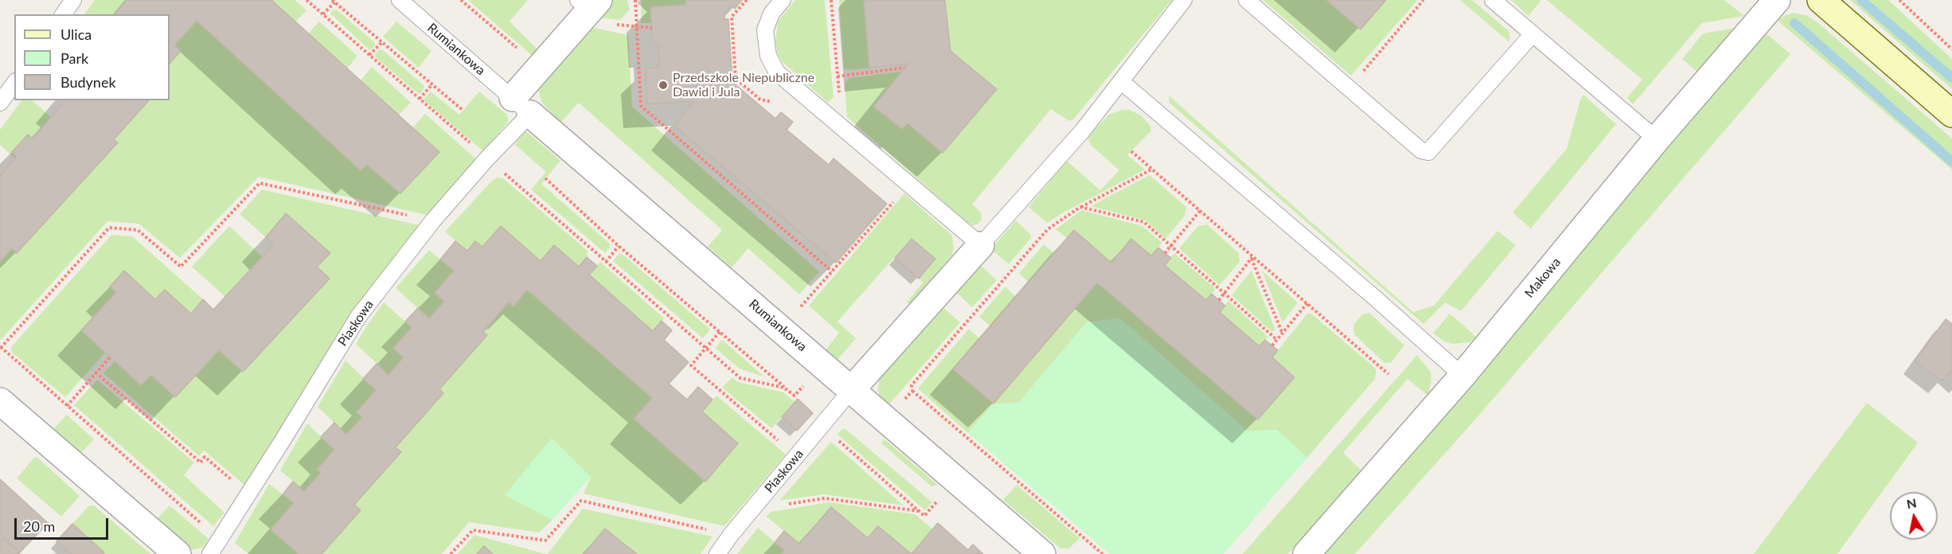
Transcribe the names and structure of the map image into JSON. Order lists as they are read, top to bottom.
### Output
{
  "streets": {
    "street": ["Rumiankowa", "Makowa"],
    "lane": ["Piaskowa"]
  },
  "crossings": [
    ["Rumiankowa", "Piaskowa"]
  ],
  "places": ["Przedszkole Niepubliczne Dawid i Jula"],
  "legend": ["Ulica", "Park", "Budynek"],
  "scale_bar": "20 m",
  "north": "top"
}
